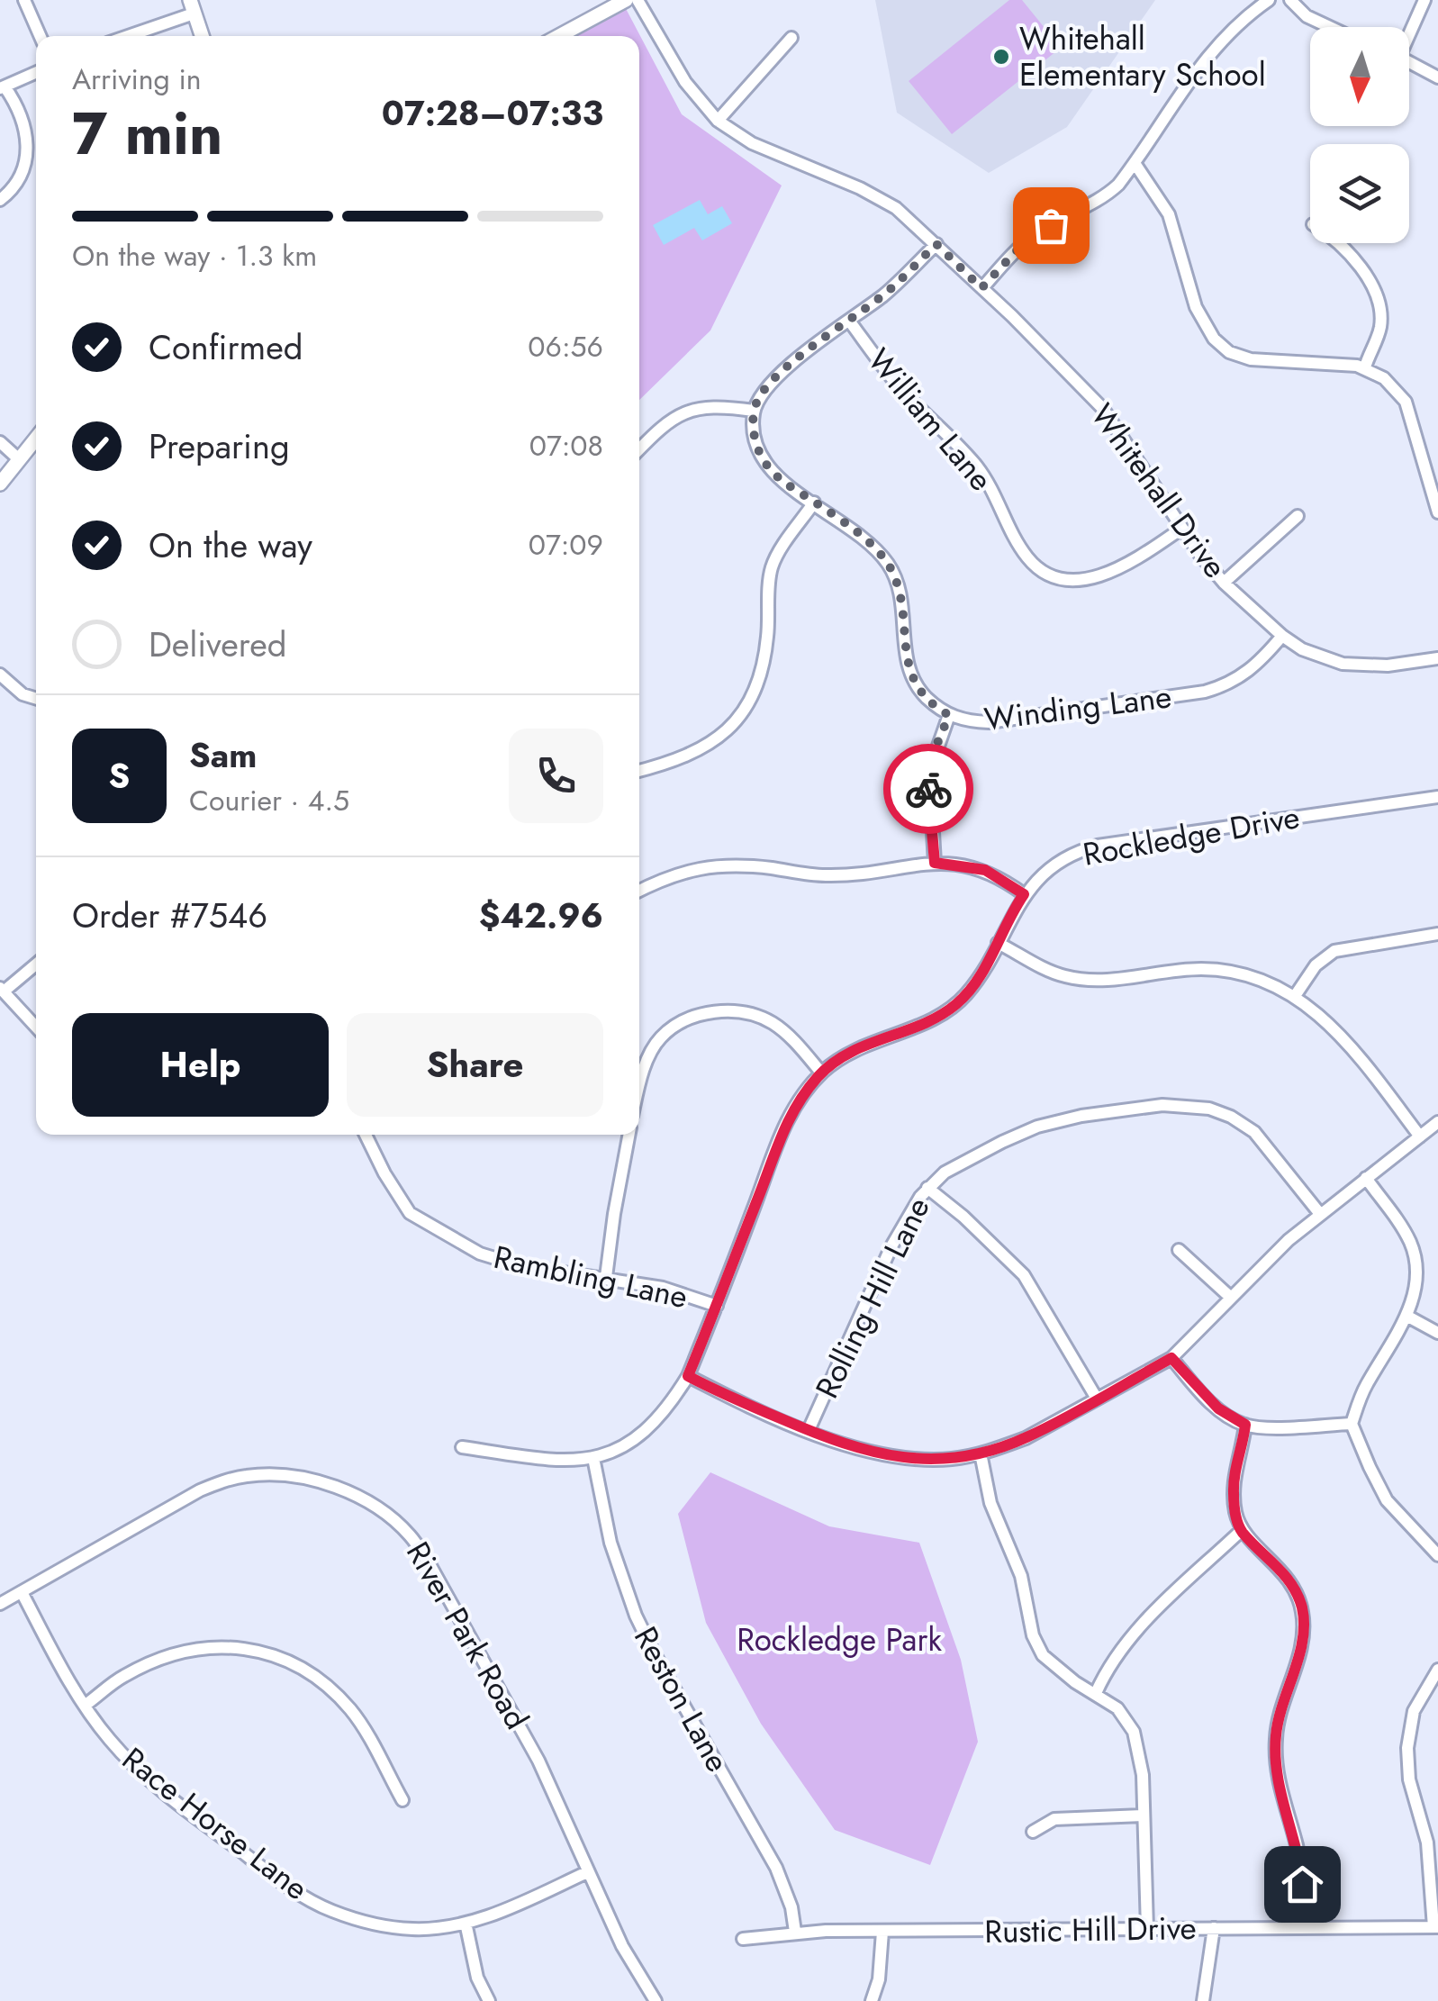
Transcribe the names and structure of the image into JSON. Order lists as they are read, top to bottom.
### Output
{
  "streets": {
    "street": [
      "William Lane",
      "Whitehall Drive",
      "Winding Lane",
      "Rockledge Drive",
      "Rambling Lane",
      "Rolling Hill Lane",
      "River Park Road",
      "Reston Lane",
      "Race Horse Lane",
      "Rustic Hill Drive"
    ]
  },
  "crossings": [
    ["William Lane", "Whitehall Drive"],
    ["Whitehall Drive", "Winding Lane"],
    ["Rockledge Drive", "Rambling Lane"],
    ["Rockledge Drive", "Reston Lane"],
    ["River Park Road", "Race Horse Lane"],
    ["Reston Lane", "Rustic Hill Drive"]
  ],
  "parks": ["Rockledge Park"],
  "places": ["Whitehall Elementary School"],
  "north": "bottom",
  "page": {
    "heading": ["7 min", "Arriving in", "07:28–07:33"],
    "panel": [
      "Sam",
      "Courier · 4.5",
      "Order #7546",
      "$42.96"
    ],
    "bar": "On the way · 1.3 km",
    "list": [
      ["Confirmed", "06:56"],
      ["Preparing", "07:08"],
      ["On the way", "07:09"],
      "Delivered"
    ],
    "round": "S",
    "buttons": ["Help", "Share"]
  }
}
